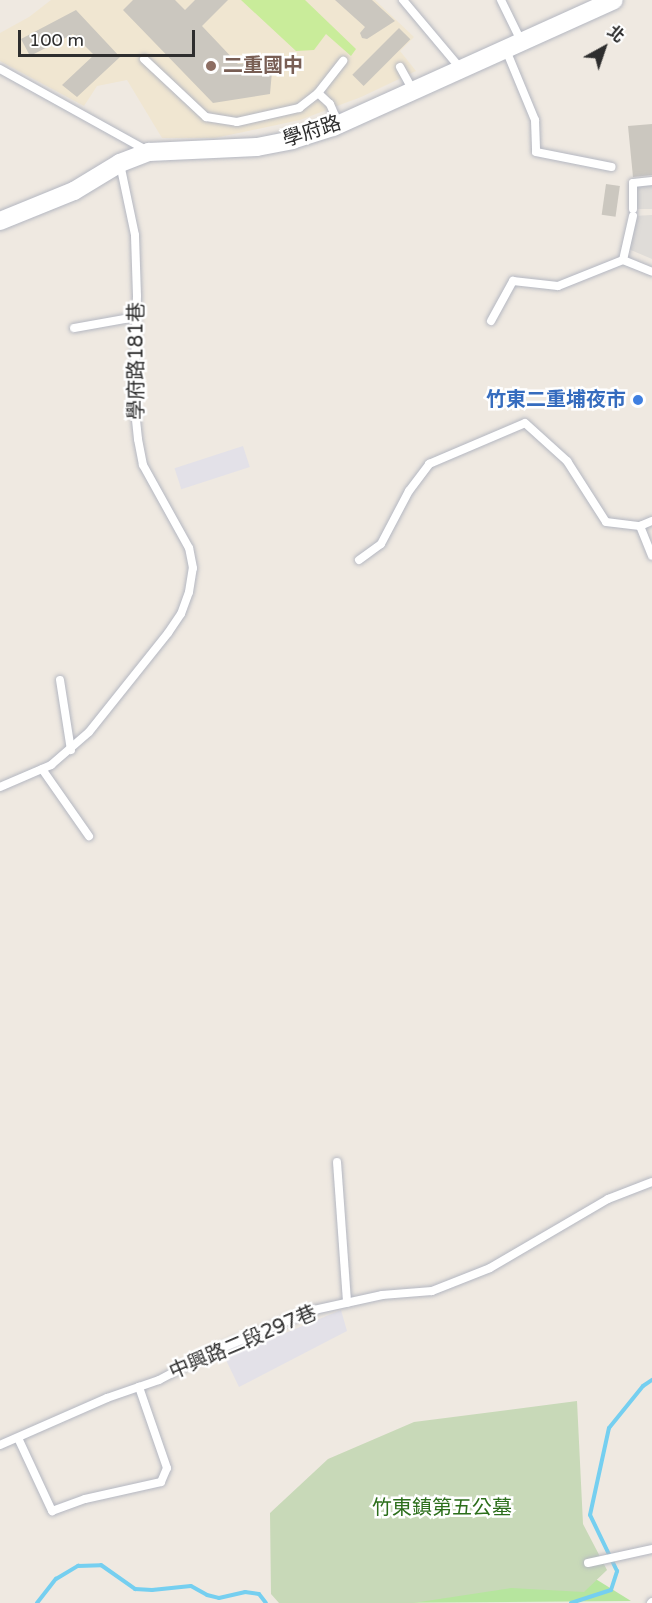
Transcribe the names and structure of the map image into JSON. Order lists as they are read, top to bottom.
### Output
{
  "streets": {
    "street": ["學府路"],
    "lane": ["學府路181巷", "中興路二段297巷"]
  },
  "crossings": [
    ["學府路", "學府路181巷"]
  ],
  "parks": ["竹東鎮第五公墓"],
  "places": ["二重國中", "竹東二重埔夜市"],
  "scale_bar": "100 m",
  "north": "top right"
}
